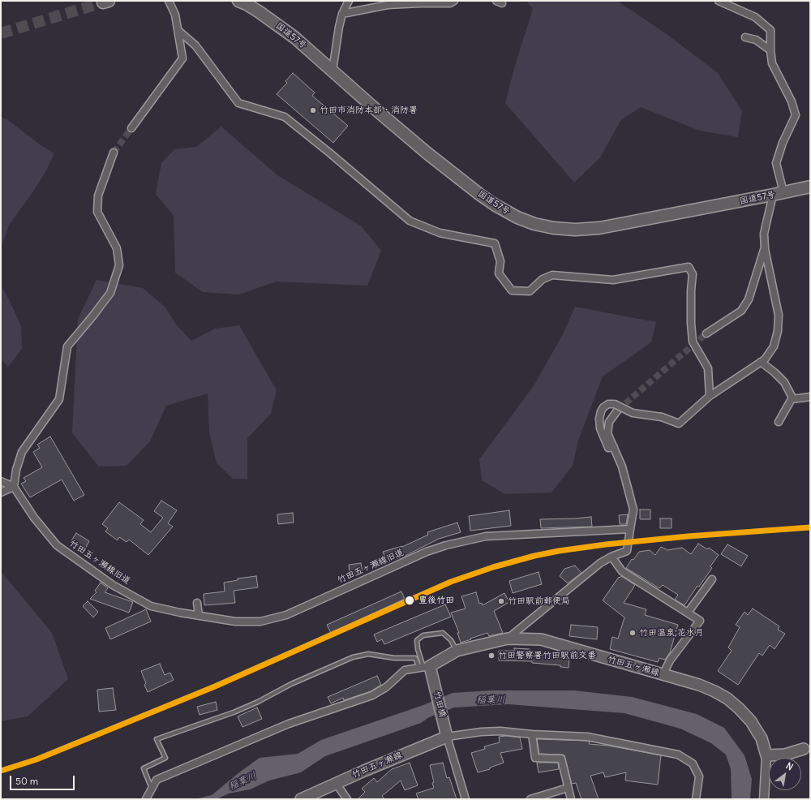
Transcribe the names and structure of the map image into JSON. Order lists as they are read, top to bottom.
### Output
{
  "streets": {
    "highway": ["国道57号"],
    "main road": ["竹田五ヶ瀬線", "竹田橋"],
    "street": ["竹田五ヶ瀬線旧道"]
  },
  "crossings": [
    ["竹田五ヶ瀬線", "竹田橋"]
  ],
  "water": ["稲葉川"],
  "places": [
    "竹田市消防本部・消防署",
    "豊後竹田",
    "竹田駅前郵便局",
    "竹田温泉;花水月",
    "竹田警察署竹田駅前交番"
  ],
  "scale_bar": "50 m",
  "north": "top right"
}
